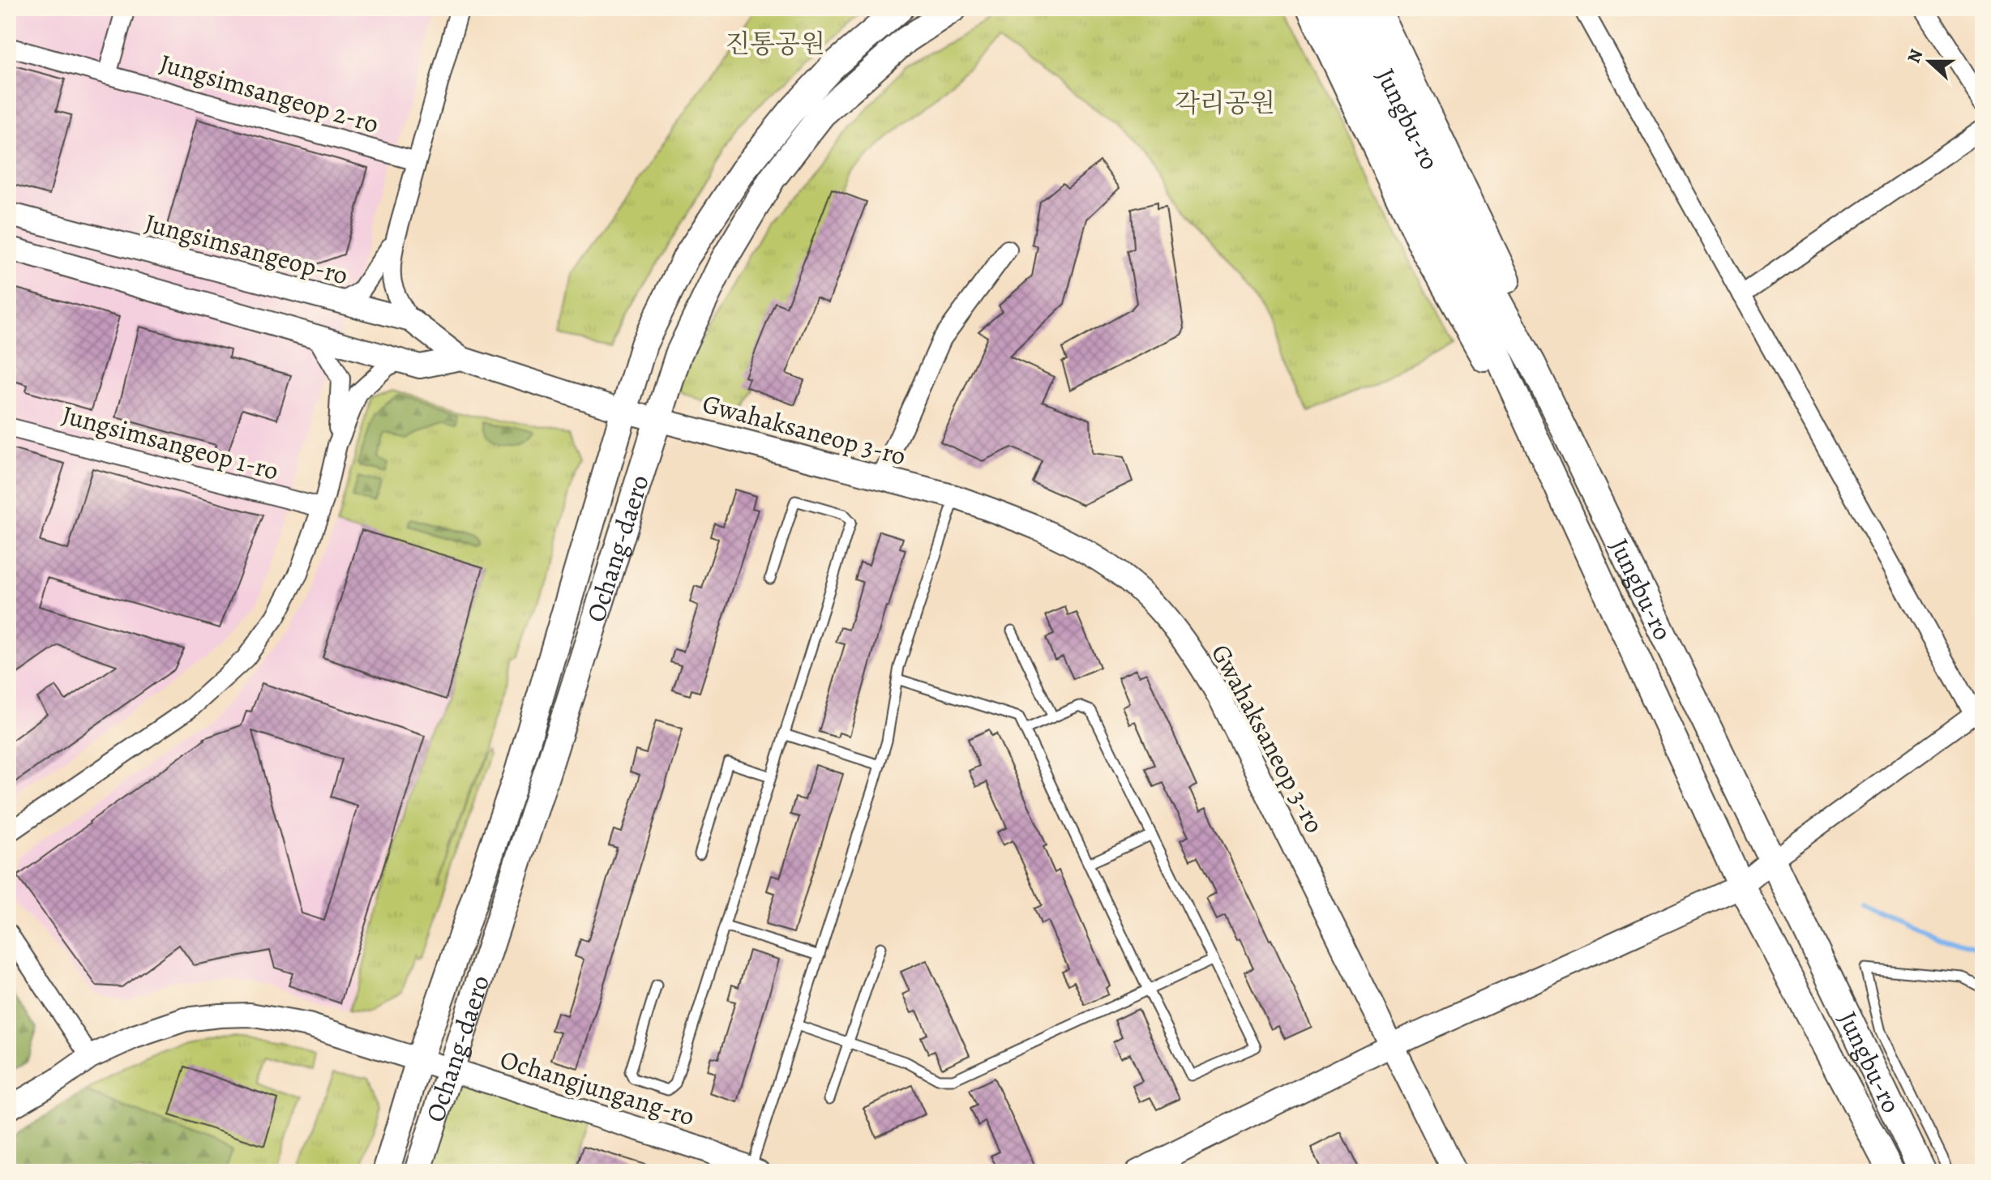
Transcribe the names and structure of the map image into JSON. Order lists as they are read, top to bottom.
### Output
{
  "streets": {
    "main road": ["Jungbu-ro", "Ochang-daero"],
    "street": [
      "Jungsimsangeop 2-ro",
      "Jungsimsangeop-ro",
      "Gwahaksaneop 3-ro",
      "Jungsimsangeop 1-ro",
      "Ochangjungang-ro"
    ]
  },
  "crossings": [
    ["Jungsimsangeop-ro", "Gwahaksaneop 3-ro"],
    ["Jungsimsangeop-ro", "Ochang-daero"],
    ["Gwahaksaneop 3-ro", "Ochang-daero"],
    ["Ochang-daero", "Ochangjungang-ro"]
  ],
  "parks": ["진통공원", "각리공원"],
  "north": "left"
}
